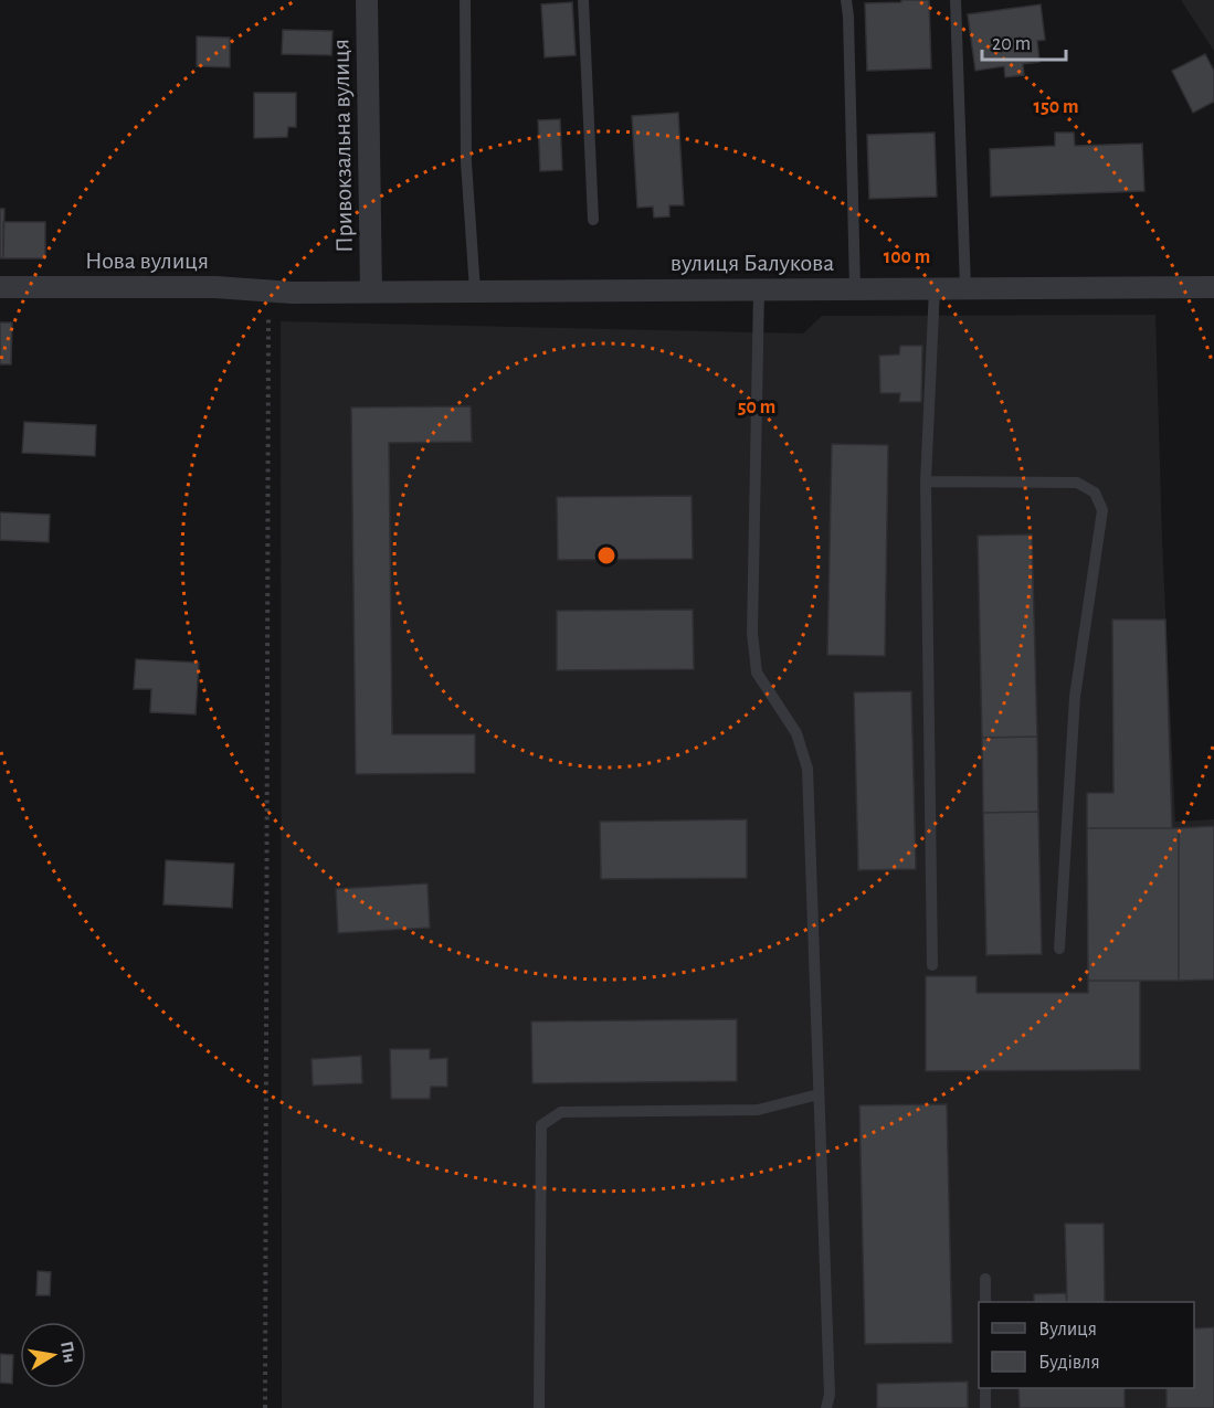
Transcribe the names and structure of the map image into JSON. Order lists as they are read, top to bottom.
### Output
{
  "streets": {
    "street": ["Привокзальна вулиця", "Нова вулиця", "вулиця Балукова"]
  },
  "crossings": [
    ["Привокзальна вулиця", "Нова вулиця"],
    ["Привокзальна вулиця", "вулиця Балукова"],
    ["Нова вулиця", "вулиця Балукова"]
  ],
  "legend": ["Вулиця", "Будівля"],
  "scale_bar": "20 m",
  "north": "right",
  "rings": ["150 m", "100 m", "50 m"]
}
